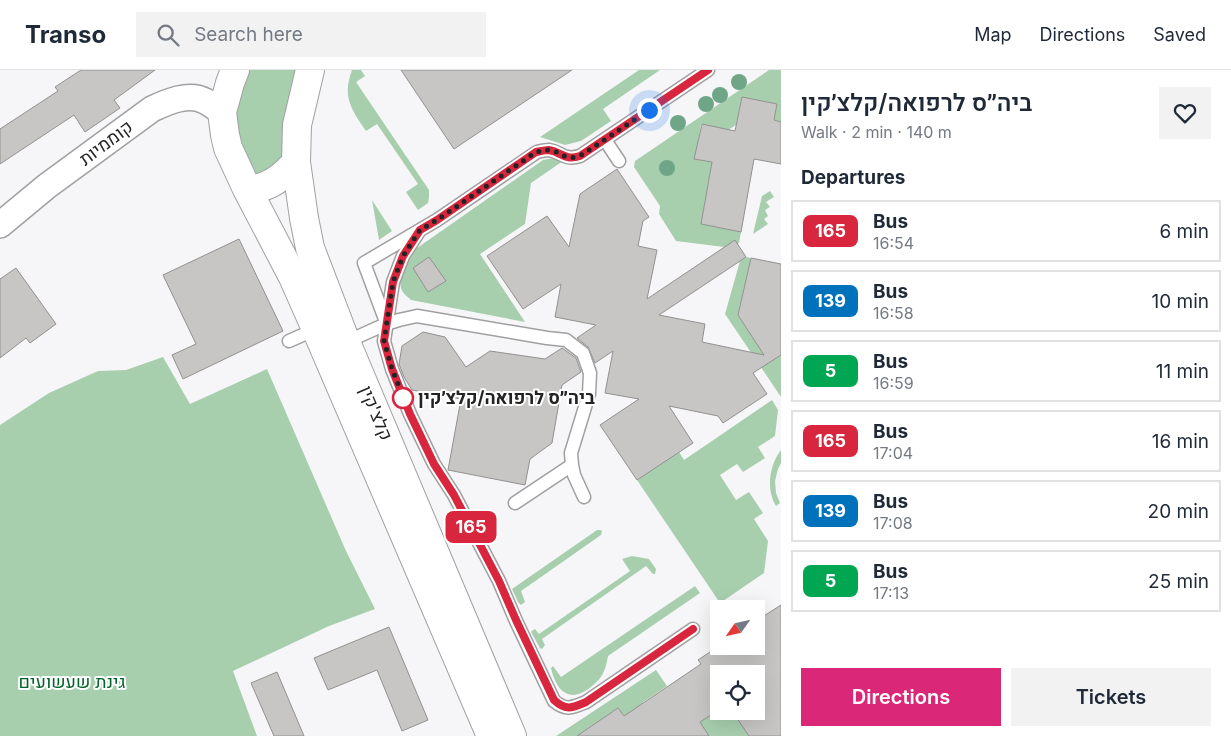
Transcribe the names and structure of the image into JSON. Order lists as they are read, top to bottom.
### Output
{
  "streets": {
    "street": ["קוממיות", "קלצ'קין"]
  },
  "crossings": [
    ["קוממיות", "קלצ'קין"]
  ],
  "parks": ["גינת שעשועים"],
  "places": ["ביה״ס לרפואה/קלצ׳קין"],
  "lines": ["bus line 165"],
  "north": "bottom left",
  "page": {
    "header": "Transo",
    "search": "Search here",
    "nav": ["Map", "Directions", "Saved"],
    "on_map": "165",
    "heading": [
      ["ביה״ס לרפואה/קלצ׳קין", "Walk · 2 min · 140 m"],
      "Departures"
    ],
    "list": [
      {
        "mark": "165",
        "name": "Bus",
        "note": "16:54",
        "value": "6 min"
      },
      {
        "mark": "139",
        "name": "Bus",
        "note": "16:58",
        "value": "10 min"
      },
      {
        "mark": "5",
        "name": "Bus",
        "note": "16:59",
        "value": "11 min"
      },
      {
        "mark": "165",
        "name": "Bus",
        "note": "17:04",
        "value": "16 min"
      },
      {
        "mark": "139",
        "name": "Bus",
        "note": "17:08",
        "value": "20 min"
      },
      {
        "mark": "5",
        "name": "Bus",
        "note": "17:13",
        "value": "25 min"
      }
    ],
    "buttons": ["Directions", "Tickets"]
  }
}
